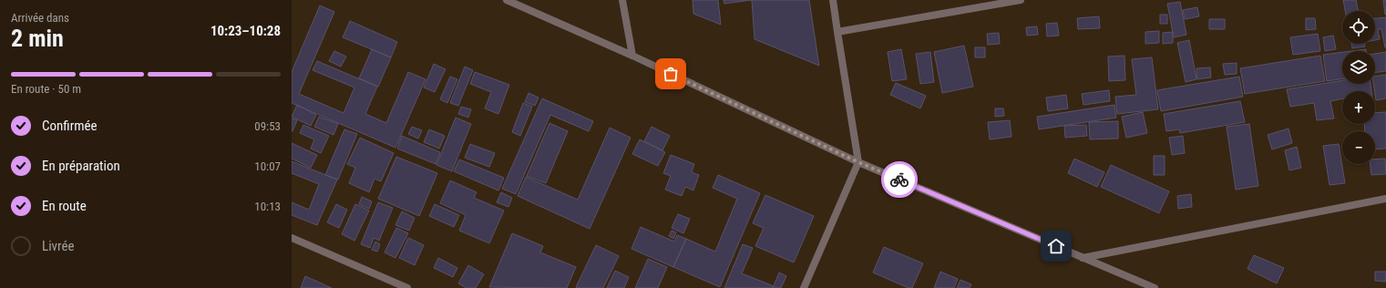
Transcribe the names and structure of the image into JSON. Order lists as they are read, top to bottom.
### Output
{
  "page": {
    "heading": ["2 min", "Arrivée dans", "10:23–10:28"],
    "map_buttons": ["+", "−"],
    "bar": "En route · 50 m",
    "list": [
      ["Confirmée", "09:53"],
      ["En préparation", "10:07"],
      ["En route", "10:13"],
      "Livrée"
    ]
  }
}
